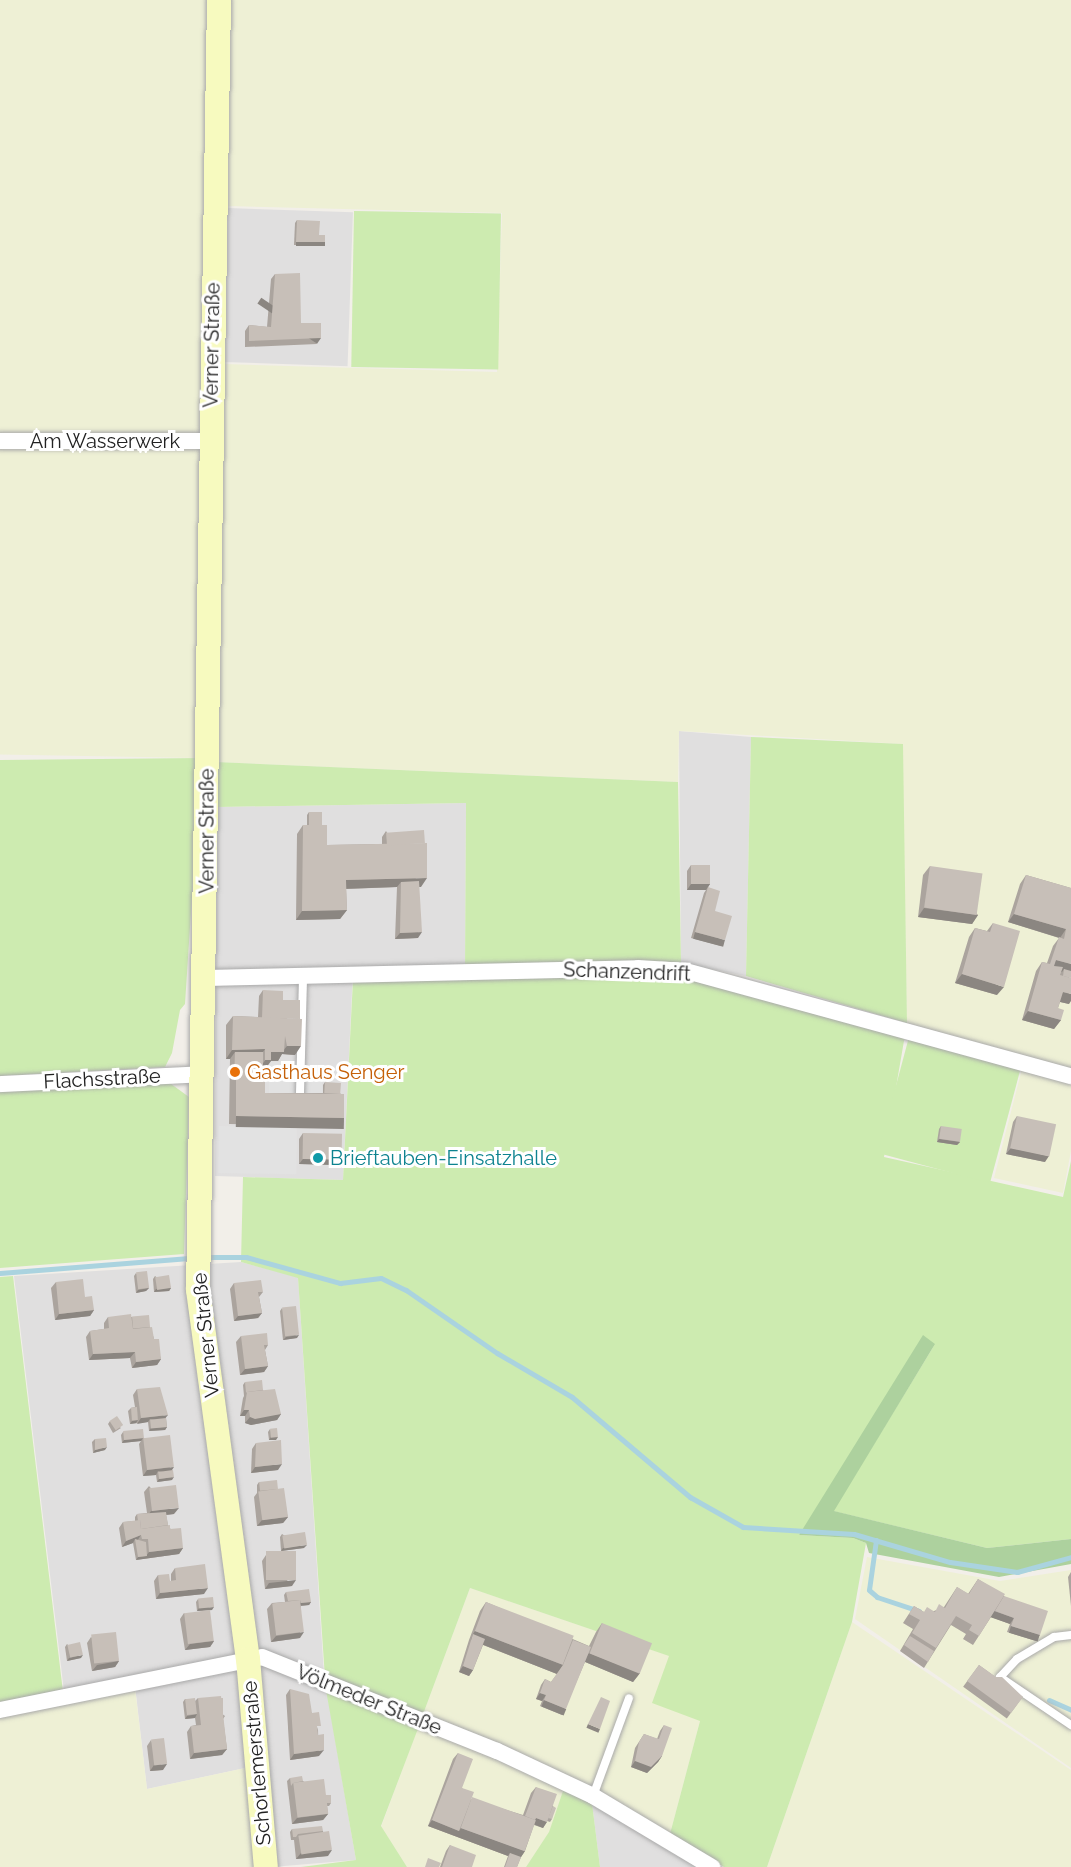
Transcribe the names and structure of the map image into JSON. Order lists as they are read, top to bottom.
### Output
{
  "streets": {
    "street": [
      "Verner Straße",
      "Am Wasserwerk",
      "Schanzendrift",
      "Flachsstraße",
      "Völmeder Straße",
      "Schorlemerstraße"
    ]
  },
  "crossings": [
    ["Verner Straße", "Am Wasserwerk"],
    ["Verner Straße", "Schanzendrift"],
    ["Verner Straße", "Flachsstraße"],
    ["Verner Straße", "Völmeder Straße"],
    ["Verner Straße", "Schorlemerstraße"],
    ["Völmeder Straße", "Schorlemerstraße"]
  ],
  "places": ["Gasthaus Senger", "Brieftauben-Einsatzhalle"]
}
